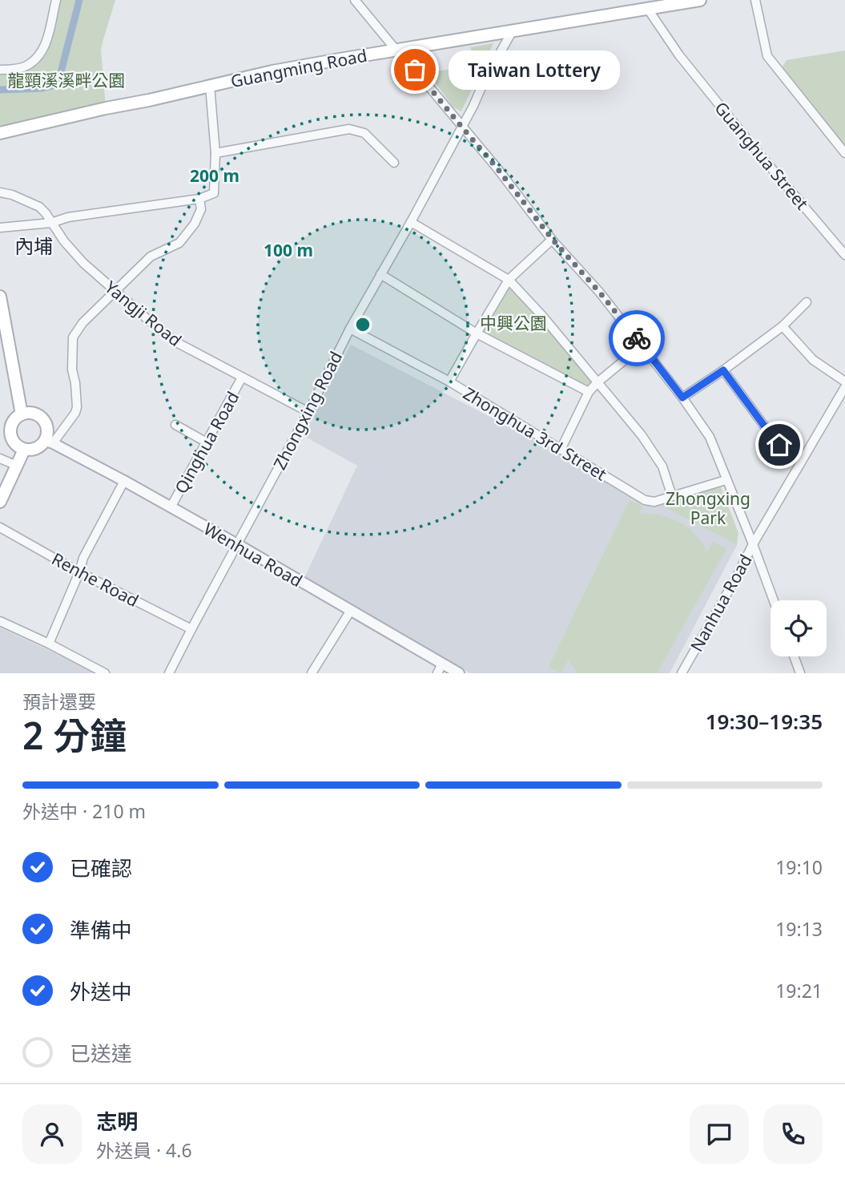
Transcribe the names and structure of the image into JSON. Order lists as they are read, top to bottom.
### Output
{
  "streets": {
    "main road": ["Guangming Road"],
    "street": [
      "Guanghua Street",
      "Yangji Road",
      "Zhongxing Road",
      "Zhonghua 3rd Street",
      "Qinghua Road",
      "Wenhua Road",
      "Renhe Road",
      "Nanhua Road"
    ]
  },
  "crossings": [
    ["Guangming Road", "Guanghua Street"],
    ["Guangming Road", "Zhongxing Road"],
    ["Yangji Road", "Zhongxing Road"],
    ["Yangji Road", "Qinghua Road"],
    ["Zhongxing Road", "Zhonghua 3rd Street"],
    ["Zhongxing Road", "Wenhua Road"],
    ["Zhongxing Road", "Renhe Road"],
    ["Qinghua Road", "Wenhua Road"]
  ],
  "districts": ["內埔"],
  "parks": ["龍頸溪溪畔公園", "中興公園", "Zhongxing Park"],
  "places": ["Taiwan Lottery"],
  "page": {
    "bubble": "Taiwan Lottery",
    "heading": ["2 分鐘", "預計還要", "19:30–19:35"],
    "panel": ["志明", "外送員 · 4.6"],
    "bar": "外送中 · 210 m",
    "list": [
      ["已確認", "19:10"],
      ["準備中", "19:13"],
      ["外送中", "19:21"],
      "已送達"
    ]
  },
  "rings": ["200 m", "100 m"]
}
